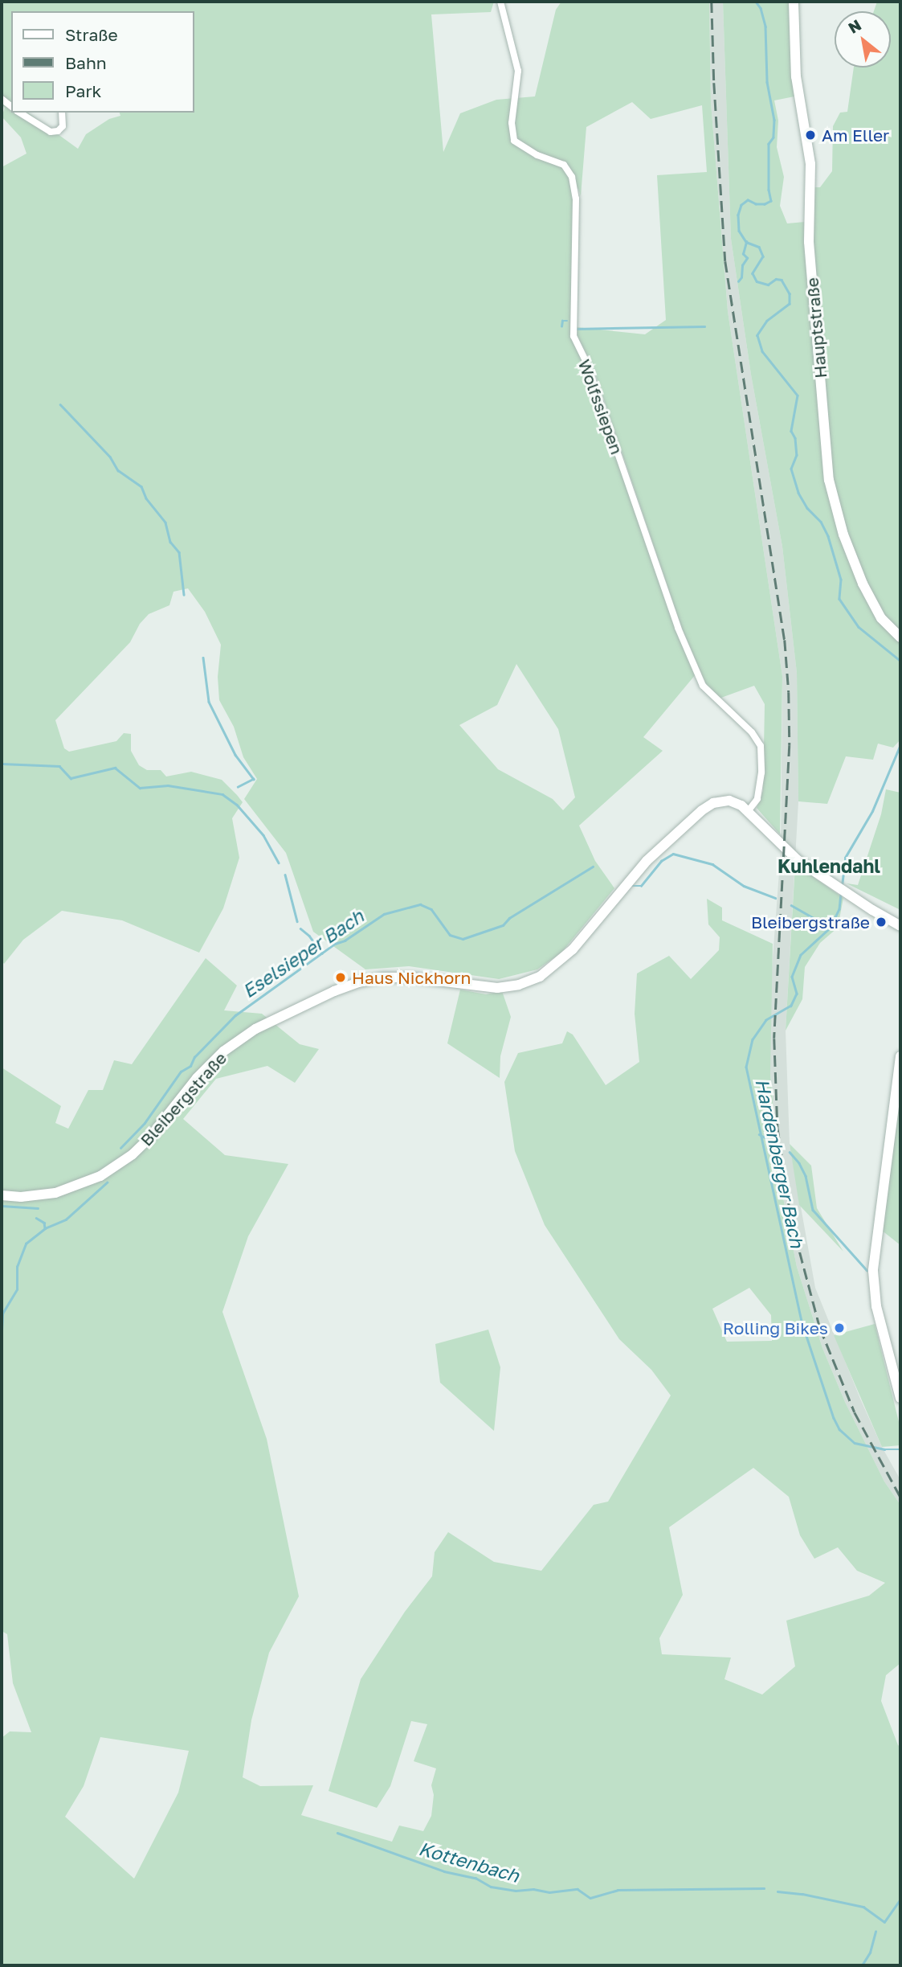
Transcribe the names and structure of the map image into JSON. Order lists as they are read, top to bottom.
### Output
{
  "streets": {
    "street": ["Hauptstraße", "Wolfssiepen", "Bleibergstraße"]
  },
  "crossings": [
    ["Wolfssiepen", "Bleibergstraße"]
  ],
  "districts": ["Kuhlendahl"],
  "water": ["Eselsieper Bach", "Hardenberger Bach", "Kottenbach"],
  "places": [
    "Am Eller",
    "Bleibergstraße",
    "Haus Nickhorn",
    "Rolling Bikes"
  ],
  "legend": ["Straße", "Bahn", "Park"],
  "north": "top left"
}
